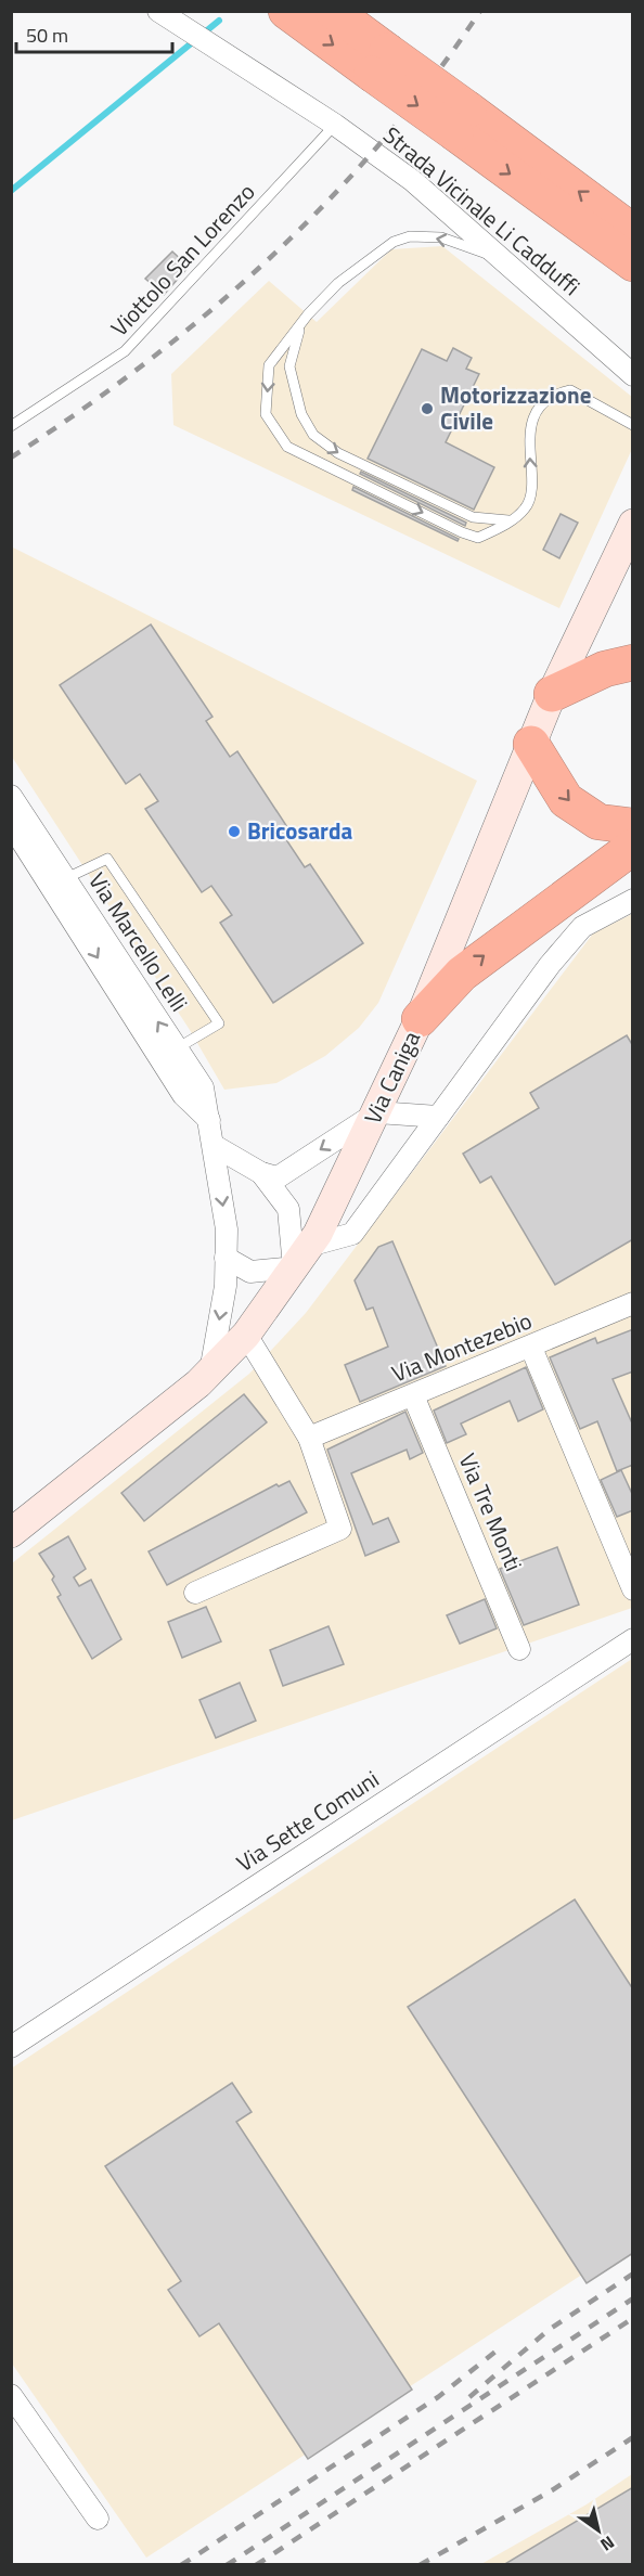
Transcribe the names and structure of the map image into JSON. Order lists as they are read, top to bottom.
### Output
{
  "streets": {
    "street": [
      "Strada Vicinale Li Cadduffi",
      "Via Marcello Lelli",
      "Via Caniga",
      "Via Montezebio",
      "Via Tre Monti",
      "Via Sette Comuni"
    ],
    "lane": ["Viottolo San Lorenzo"]
  },
  "crossings": [
    ["Strada Vicinale Li Cadduffi", "Viottolo San Lorenzo"],
    ["Via Marcello Lelli", "Via Caniga"],
    ["Via Montezebio", "Via Tre Monti"]
  ],
  "places": ["Motorizzazione Civile", "Bricosarda"],
  "scale_bar": "50 m",
  "north": "bottom right"
}
